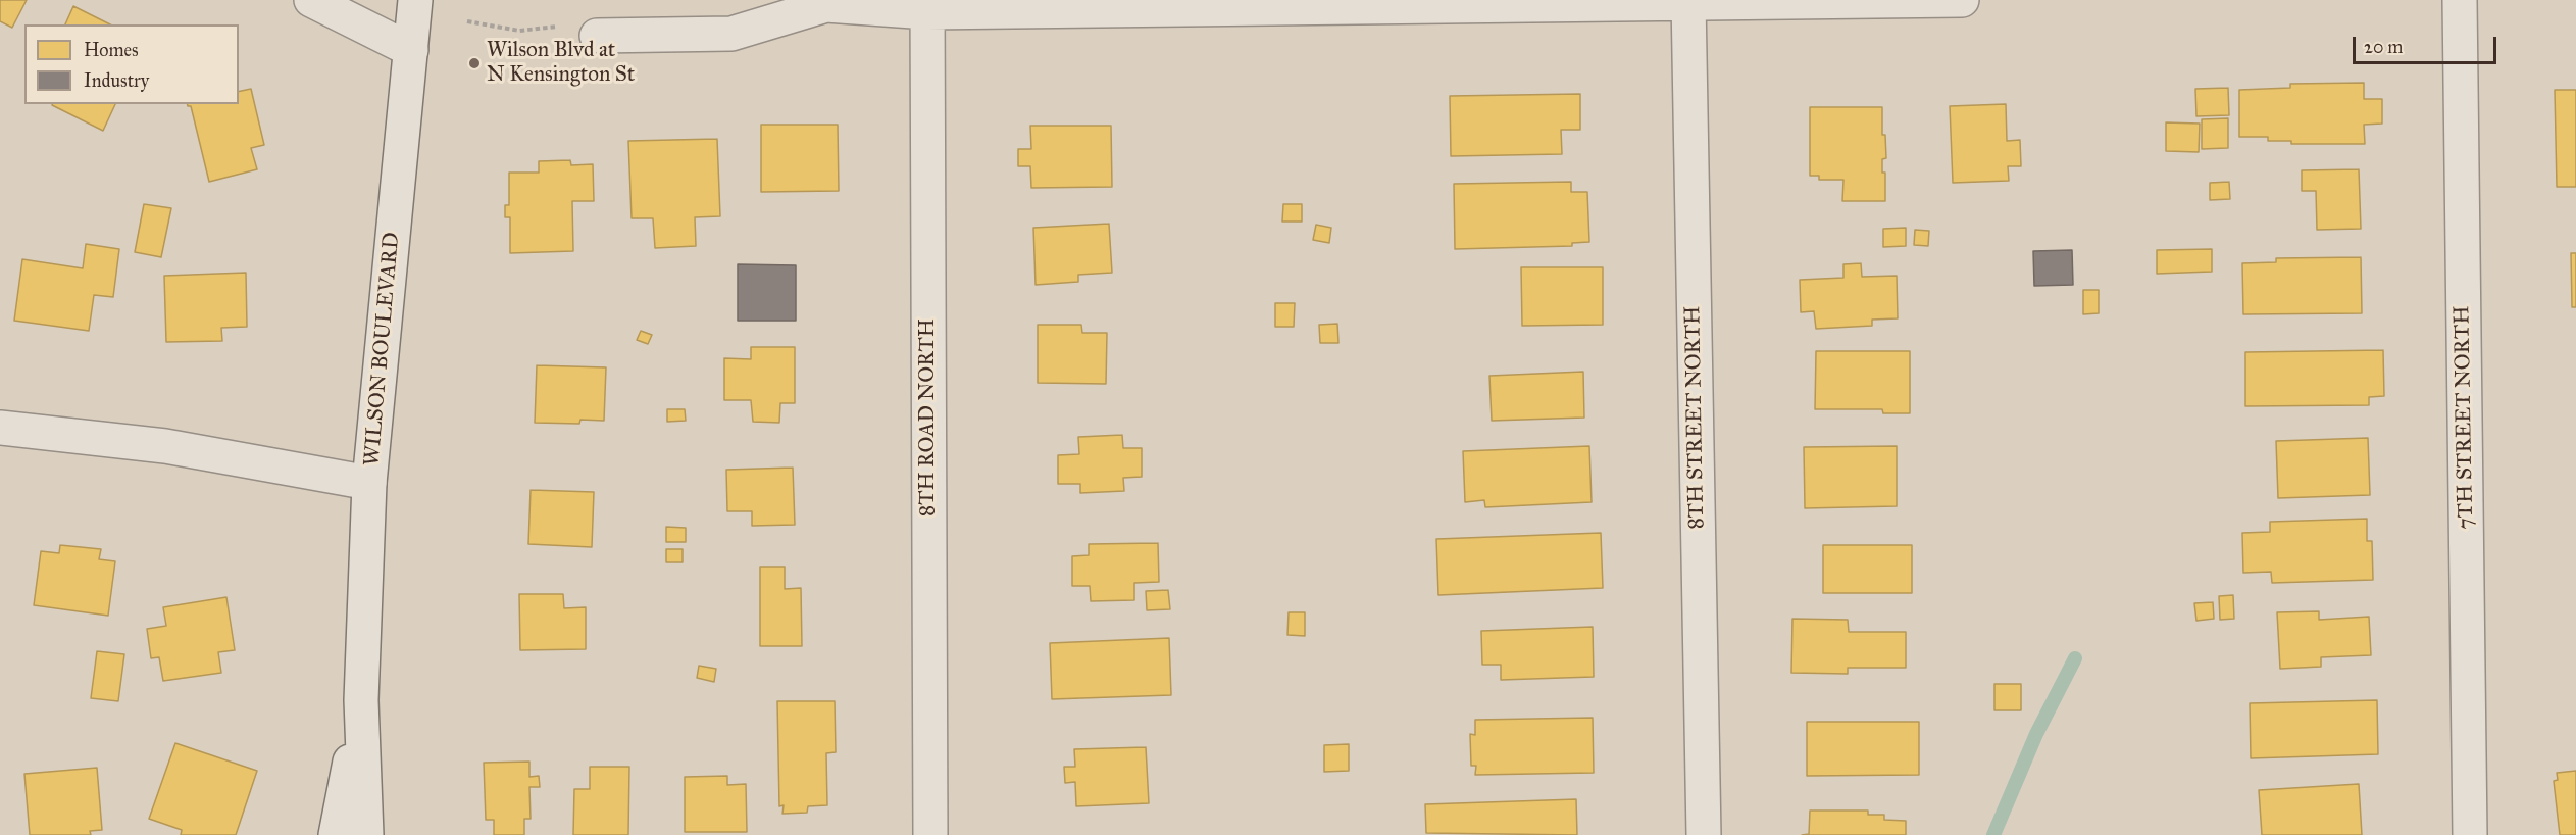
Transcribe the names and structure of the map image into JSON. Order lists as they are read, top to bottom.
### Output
{
  "streets": {
    "street": [
      "WILSON BOULEVARD",
      "8TH ROAD NORTH",
      "8TH STREET NORTH",
      "7TH STREET NORTH"
    ]
  },
  "places": ["Wilson Blvd at N Kensington St"],
  "legend": ["Homes", "Industry"],
  "scale_bar": "20 m"
}
